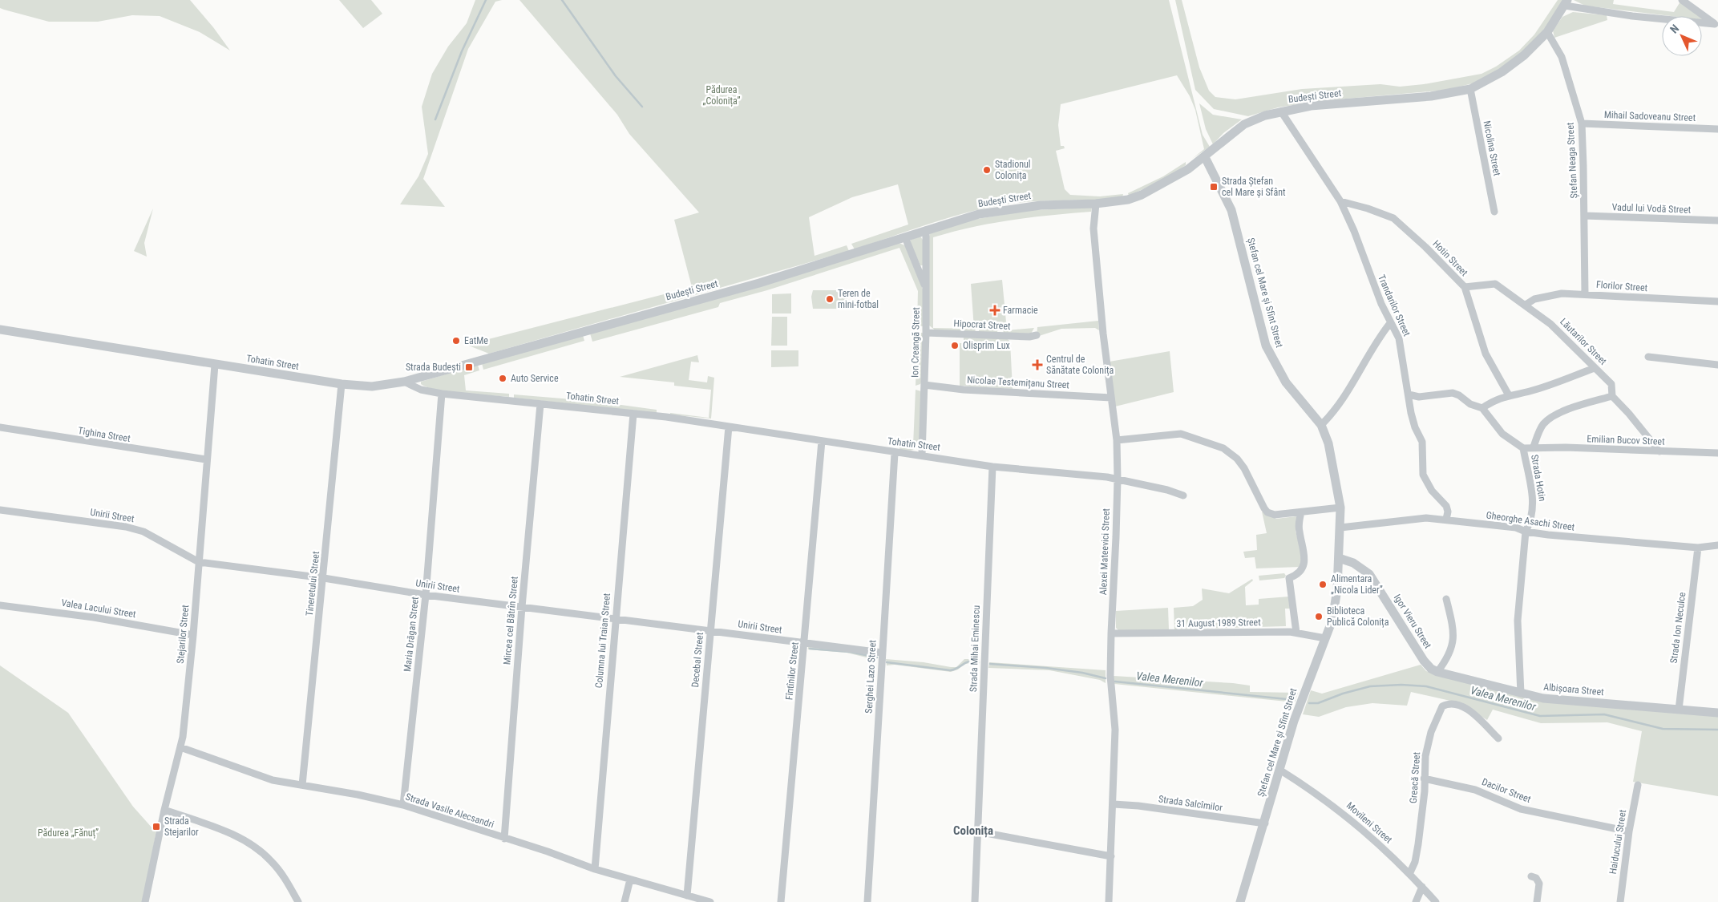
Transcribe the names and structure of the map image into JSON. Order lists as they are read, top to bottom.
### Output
{
  "streets": {
    "street": [
      "Budești Street",
      "Mihail Sadoveanu Street",
      "Nicolina Street",
      "Ștefan Neaga Street",
      "Vadul lui Vodă Street",
      "Hotin Street",
      "Florilor Street",
      "Ștefan cel Mare și Sfînt Street",
      "Trandarilor Street",
      "Hipocrat Street",
      "Lăutarilor Street",
      "Ion Creangă Street",
      "Tohatin Street",
      "Nicolae Testemițanu Street",
      "Tighina Street",
      "Emilian Bucov Street",
      "Strada Hotin",
      "Unirii Street",
      "Gheorghe Asachi Street",
      "Alexei Mateevici Street",
      "Tineretului Street",
      "Valea Lacului Street",
      "Mircea cel Bătrîn Street",
      "Igor Vieru Street",
      "31 August 1989 Street",
      "Strada Ion Neculce",
      "Stejarilor Street",
      "Maria Drăgan Street",
      "Columna lui Traian Street",
      "Strada Mihai Eminescu",
      "Decebal Street",
      "Fîntînilor Street",
      "Serghei Lazo Street",
      "Albișoara Street",
      "Greacă Street",
      "Dacilor Street",
      "Strada Salcîmilor",
      "Strada Vasile Alecsandri",
      "Movileni Street",
      "Haiducului Street"
    ]
  },
  "crossings": [
    ["Budești Street", "Nicolina Street"],
    ["Budești Street", "Ștefan Neaga Street"],
    ["Budești Street", "Ștefan cel Mare și Sfînt Street"],
    ["Budești Street", "Trandarilor Street"],
    ["Budești Street", "Ion Creangă Street"],
    ["Budești Street", "Tohatin Street"],
    ["Budești Street", "Alexei Mateevici Street"],
    ["Mihail Sadoveanu Street", "Ștefan Neaga Street"],
    ["Ștefan Neaga Street", "Vadul lui Vodă Street"],
    ["Ștefan Neaga Street", "Florilor Street"],
    ["Hotin Street", "Trandarilor Street"],
    ["Hotin Street", "Lăutarilor Street"],
    ["Florilor Street", "Lăutarilor Street"],
    ["Ștefan cel Mare și Sfînt Street", "Gheorghe Asachi Street"],
    ["Ștefan cel Mare și Sfînt Street", "Igor Vieru Street"],
    ["Ștefan cel Mare și Sfînt Street", "31 August 1989 Street"],
    ["Ștefan cel Mare și Sfînt Street", "Strada Salcîmilor"],
    ["Ștefan cel Mare și Sfînt Street", "Movileni Street"],
    ["Trandarilor Street", "Strada Hotin"],
    ["Trandarilor Street", "Gheorghe Asachi Street"],
    ["Hipocrat Street", "Ion Creangă Street"],
    ["Lăutarilor Street", "Emilian Bucov Street"],
    ["Ion Creangă Street", "Tohatin Street"],
    ["Ion Creangă Street", "Nicolae Testemițanu Street"],
    ["Tohatin Street", "Alexei Mateevici Street"],
    ["Tohatin Street", "Tineretului Street"],
    ["Tohatin Street", "Mircea cel Bătrîn Street"],
    ["Tohatin Street", "Stejarilor Street"],
    ["Tohatin Street", "Maria Drăgan Street"],
    ["Tohatin Street", "Columna lui Traian Street"],
    ["Tohatin Street", "Strada Mihai Eminescu"],
    ["Tohatin Street", "Decebal Street"],
    ["Tohatin Street", "Fîntînilor Street"],
    ["Tohatin Street", "Serghei Lazo Street"],
    ["Nicolae Testemițanu Street", "Alexei Mateevici Street"],
    ["Tighina Street", "Stejarilor Street"],
    ["Emilian Bucov Street", "Strada Hotin"],
    ["Strada Hotin", "Gheorghe Asachi Street"],
    ["Strada Hotin", "Albișoara Street"],
    ["Unirii Street", "Tineretului Street"],
    ["Unirii Street", "Mircea cel Bătrîn Street"],
    ["Unirii Street", "Stejarilor Street"],
    ["Unirii Street", "Maria Drăgan Street"],
    ["Unirii Street", "Columna lui Traian Street"],
    ["Unirii Street", "Decebal Street"],
    ["Unirii Street", "Fîntînilor Street"],
    ["Unirii Street", "Serghei Lazo Street"],
    ["Gheorghe Asachi Street", "Strada Ion Neculce"],
    ["Alexei Mateevici Street", "31 August 1989 Street"],
    ["Alexei Mateevici Street", "Strada Salcîmilor"],
    ["Tineretului Street", "Strada Vasile Alecsandri"],
    ["Valea Lacului Street", "Stejarilor Street"],
    ["Mircea cel Bătrîn Street", "Strada Vasile Alecsandri"],
    ["Igor Vieru Street", "Albișoara Street"],
    ["Strada Ion Neculce", "Albișoara Street"],
    ["Stejarilor Street", "Strada Vasile Alecsandri"],
    ["Maria Drăgan Street", "Strada Vasile Alecsandri"],
    ["Columna lui Traian Street", "Strada Vasile Alecsandri"],
    ["Decebal Street", "Strada Vasile Alecsandri"],
    ["Greacă Street", "Dacilor Street"],
    ["Greacă Street", "Movileni Street"],
    ["Dacilor Street", "Haiducului Street"]
  ],
  "districts": ["Colonița"],
  "water": ["Valea Merenilor"],
  "parks": ["Pădurea „Colonița”", "Pădurea „Fănuț”"],
  "places": {
    "other": [
      "Stadionul Colonița",
      "Teren de mini-fotbal",
      "EatMe",
      "Olisprim Lux",
      "Auto Service",
      "Alimentara „Nicola Lider”",
      "Biblioteca Publică Colonița"
    ],
    "transit": ["Strada Ștefan cel Mare și Sfânt", "Strada Budești", "Strada Stejarilor"],
    "health": ["Farmacie", "Centrul de Sănătate Colonița"]
  },
  "north": "top left"
}
